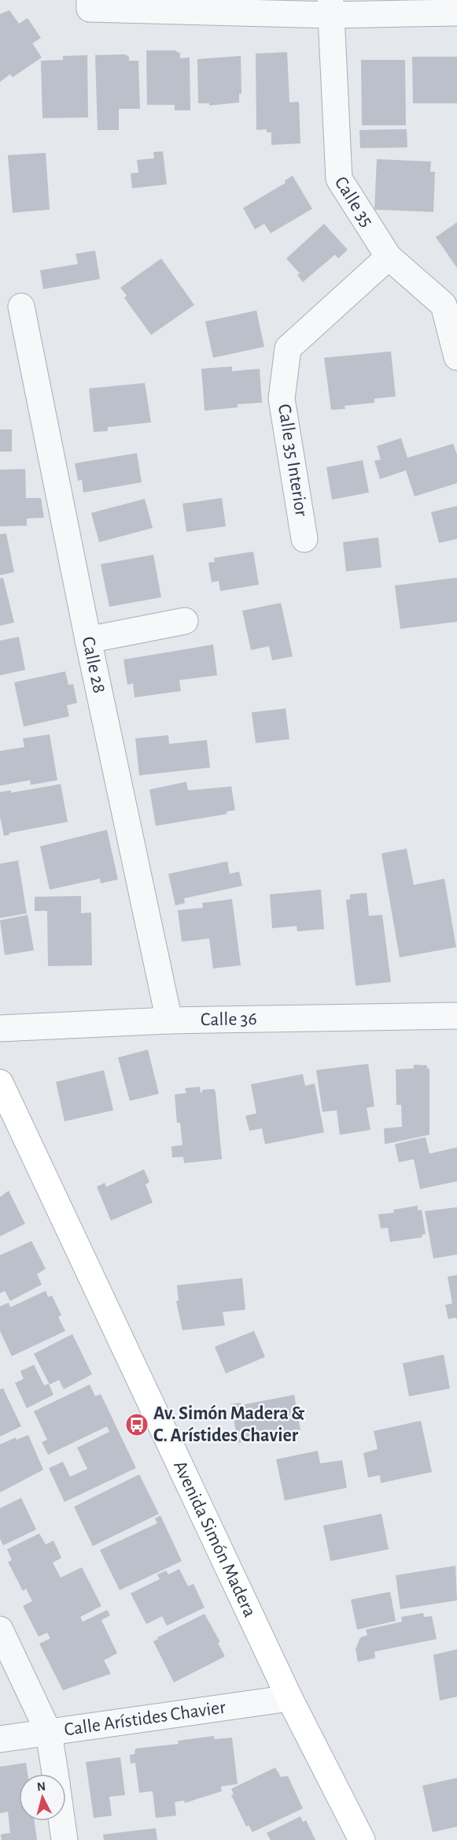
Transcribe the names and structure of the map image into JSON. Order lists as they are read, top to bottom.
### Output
{
  "streets": {
    "street": [
      "Calle 35",
      "Calle 35 Interior",
      "Calle 28",
      "Calle 36",
      "Avenida Simón Madera",
      "Calle Arístides Chavier"
    ]
  },
  "crossings": [
    ["Calle 35", "Calle 35 Interior"],
    ["Calle 28", "Calle 36"],
    ["Avenida Simón Madera", "Calle Arístides Chavier"]
  ],
  "places": {
    "bus stop": ["Av. Simón Madera & C. Arístides Chavier"]
  },
  "north": "top"
}
